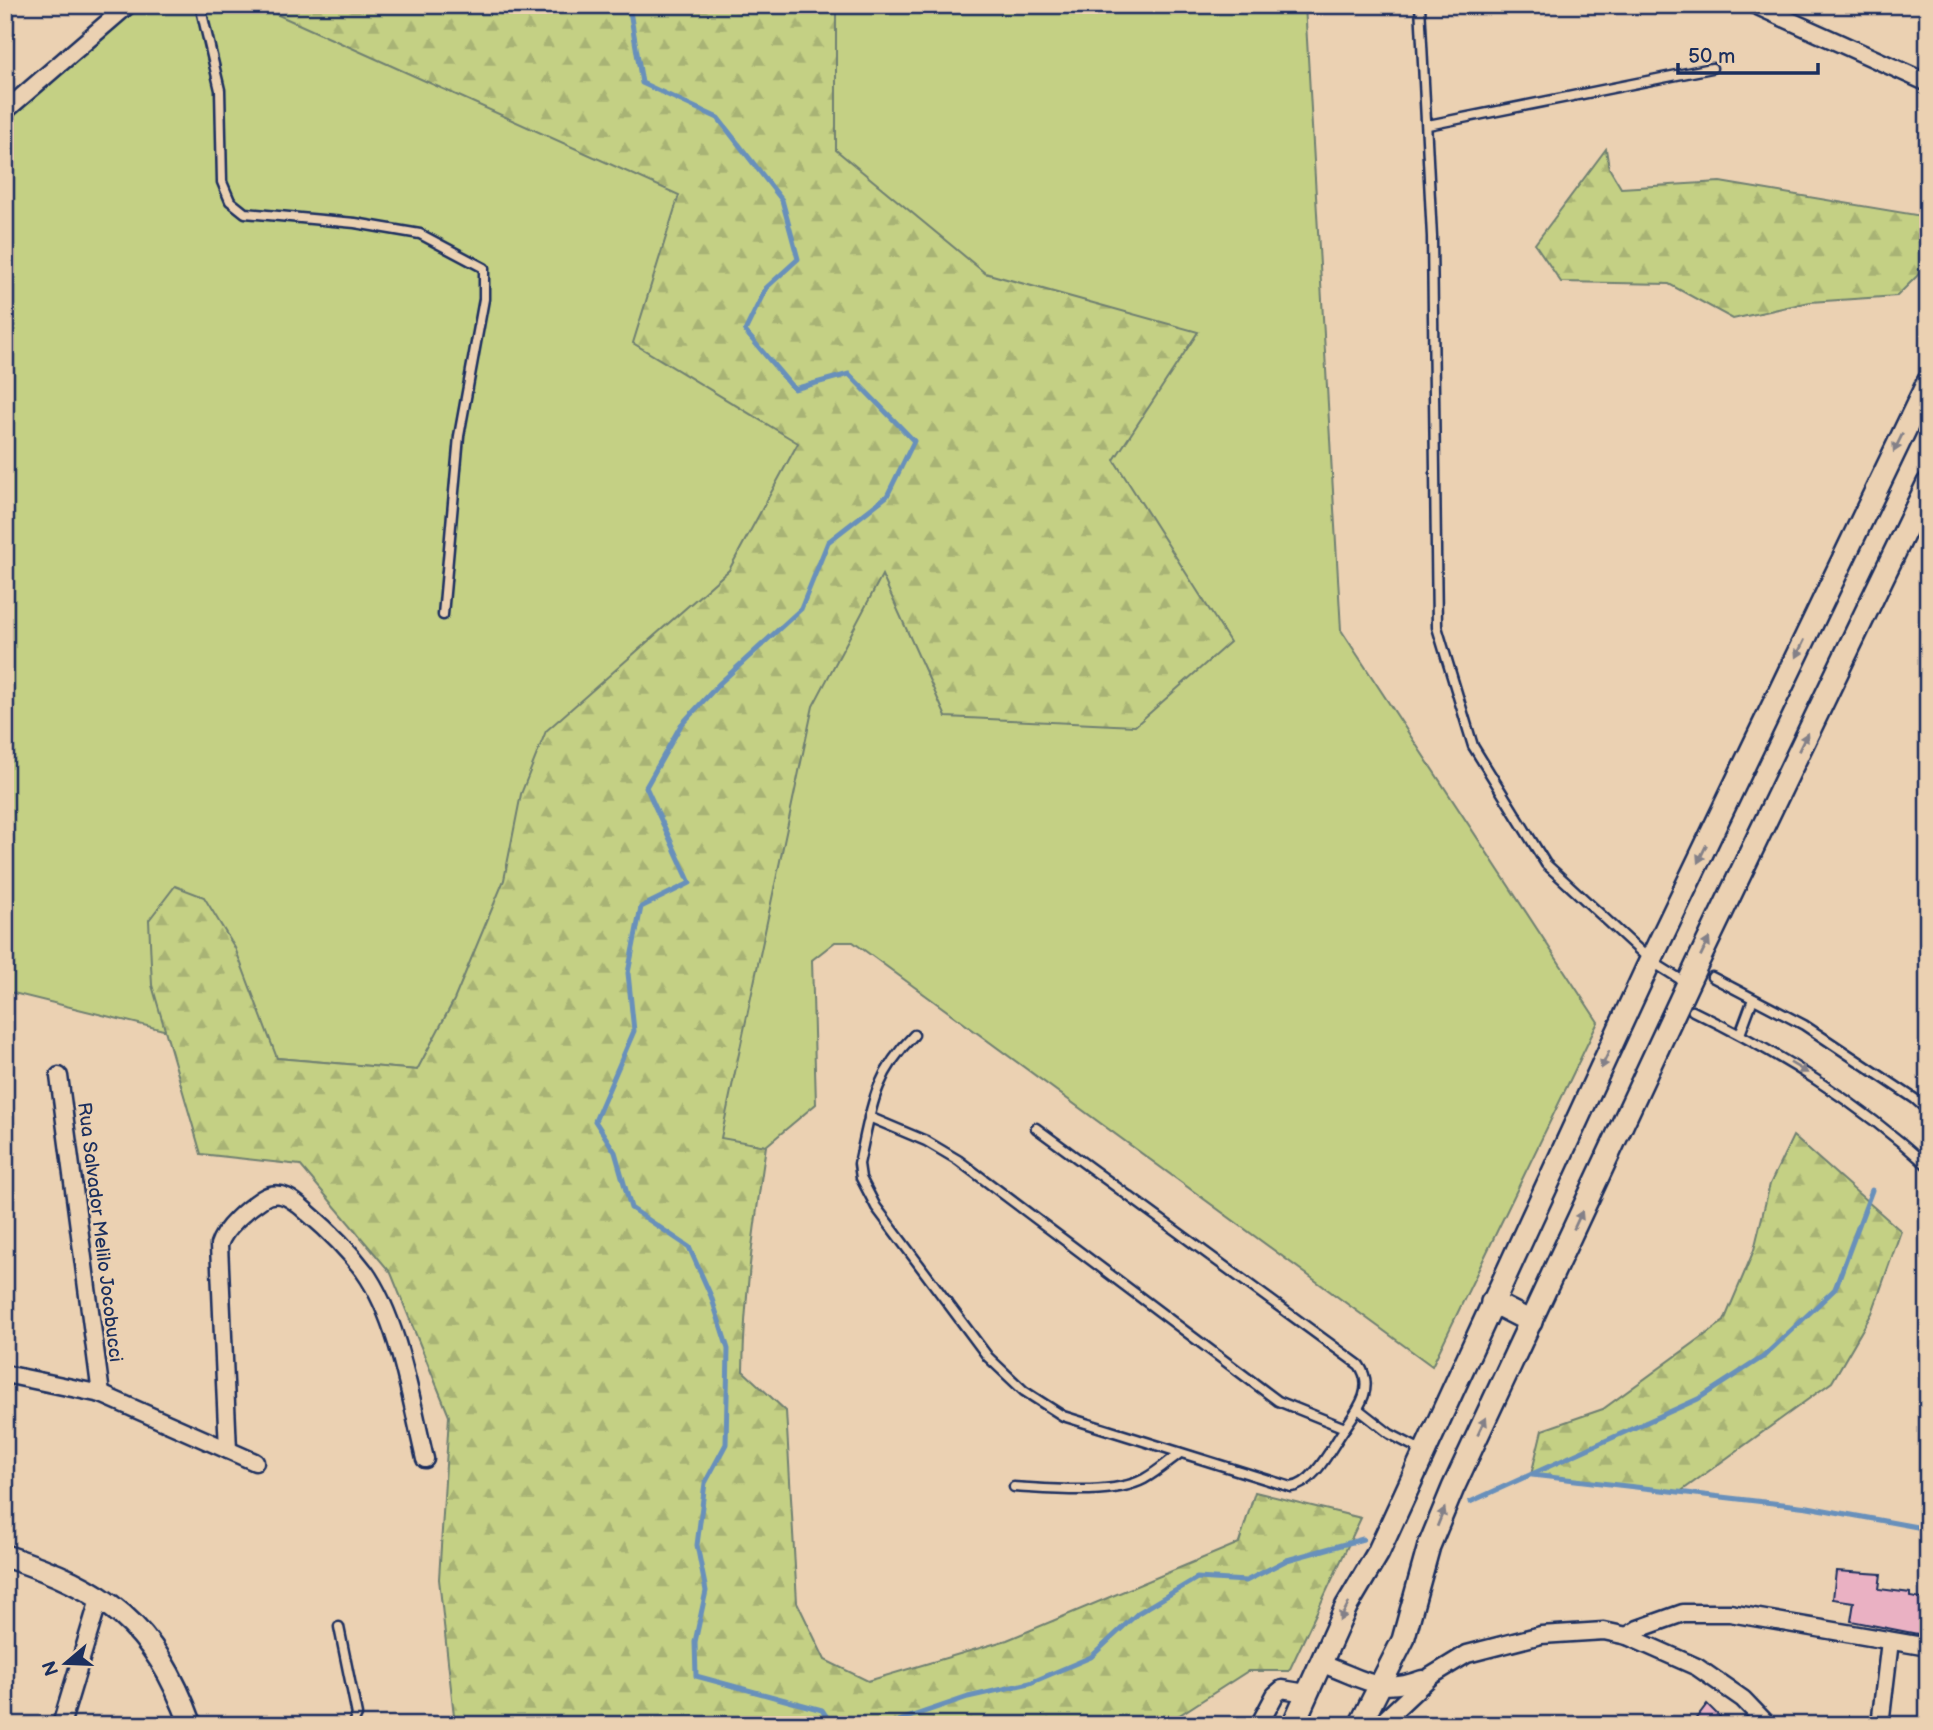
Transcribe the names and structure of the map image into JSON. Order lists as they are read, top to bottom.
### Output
{
  "streets": {
    "street": ["Rua Salvador Melilo Jocobucci"]
  },
  "scale_bar": "50 m",
  "north": "left"
}
